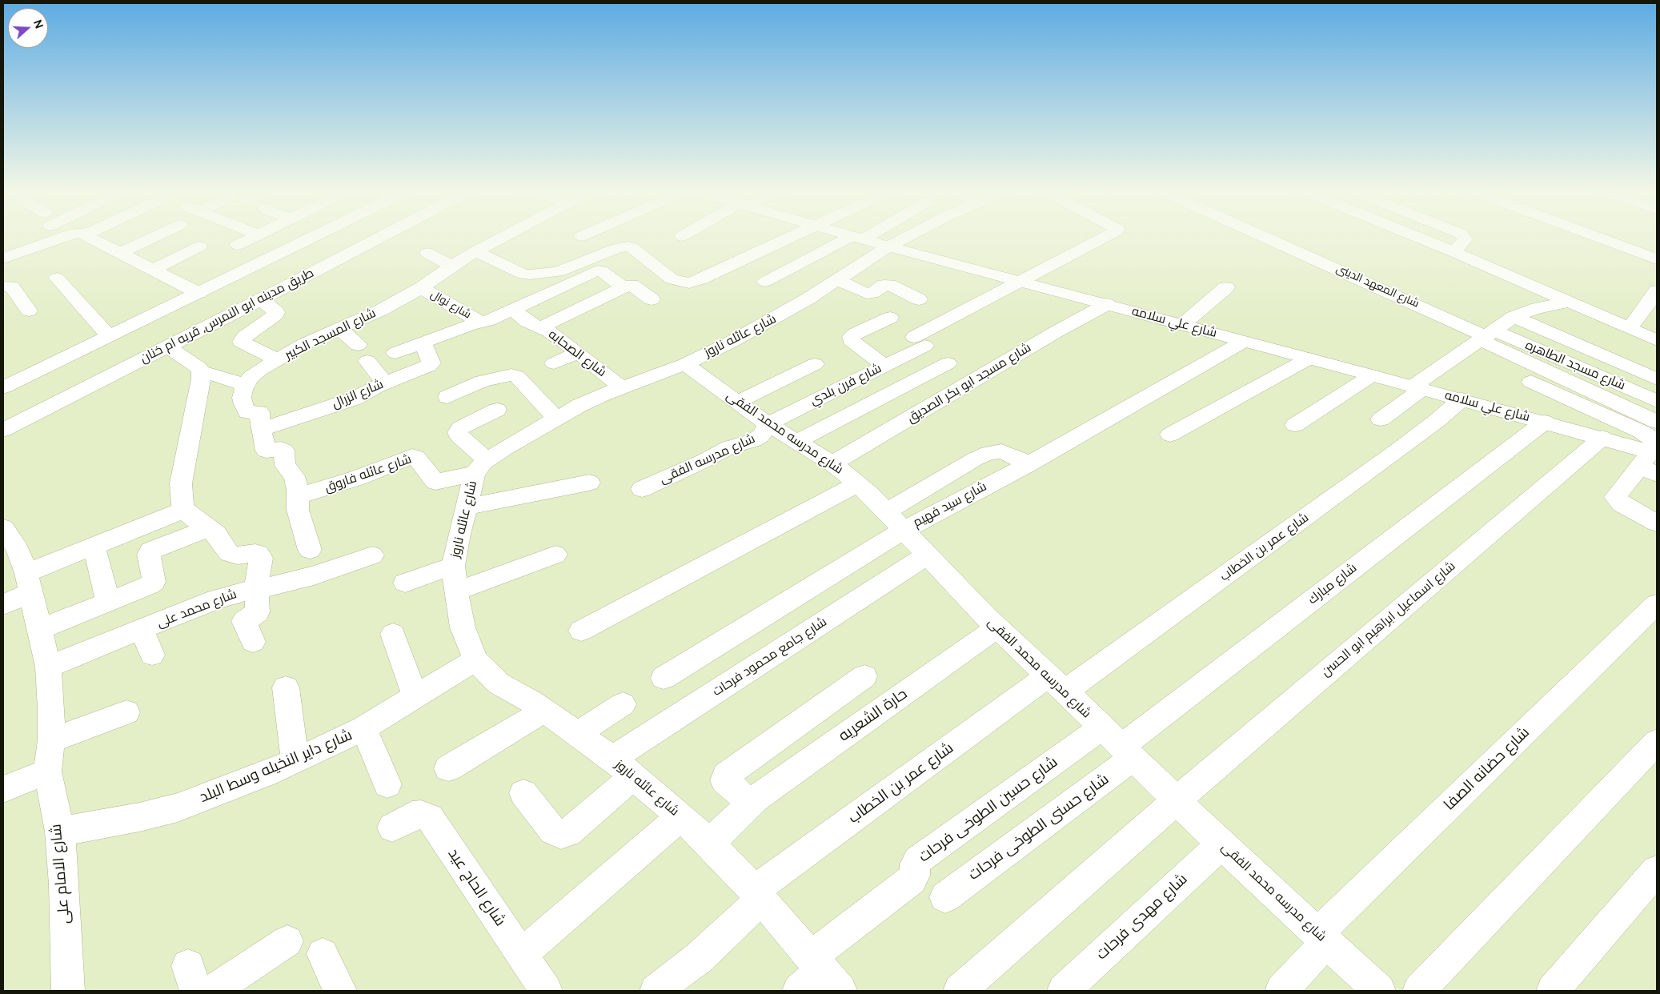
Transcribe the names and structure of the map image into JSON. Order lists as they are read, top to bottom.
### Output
{
  "streets": {
    "street": [
      "شارع المعهد الدينى",
      "شارع نوال",
      "طريق مدينه ابو النمرس, قريه ام خنان",
      "شارع علي سلامه",
      "شارع المسجد الكبير",
      "شارع عائله ناروز",
      "شارع الصحابه",
      "شارع مسجد الطاهره",
      "شارع مسجد ابو بكر الصديق",
      "شارع فرن بلدي",
      "شارع الزرال",
      "شارع مدرسه محمد الفقى",
      "شارع مدرسه الفقى",
      "شارع عائله فاروق",
      "شارع سيد فهيم",
      "شارع عمر بن الخطاب",
      "شارع مبارك",
      "شارع محمد على",
      "شارع اسماعيل ابراهيم ابو الحسن",
      "شارع جامع محمود فرحات",
      "حارة الشعريه",
      "شارع داير النخيله وسط البلد",
      "شارع حضانه الصفا",
      "شارع حسين الطوخى فرحات",
      "شارع حسنى الطوخى فرحات",
      "شارع الامام على",
      "شارع الحاج عيد",
      "شارع مهدى فرحات"
    ]
  },
  "crossings": [
    ["شارع المعهد الدينى", "شارع مسجد الطاهره"],
    ["شارع نوال", "شارع المسجد الكبير"],
    ["شارع علي سلامه", "شارع عائله ناروز"],
    ["شارع علي سلامه", "شارع مسجد ابو بكر الصديق"],
    ["شارع علي سلامه", "شارع فرن بلدي"],
    ["شارع علي سلامه", "شارع سيد فهيم"],
    ["شارع علي سلامه", "شارع عمر بن الخطاب"],
    ["شارع علي سلامه", "شارع مبارك"],
    ["شارع علي سلامه", "شارع اسماعيل ابراهيم ابو الحسن"],
    ["شارع عائله ناروز", "شارع الصحابه"],
    ["شارع عائله ناروز", "شارع مدرسه محمد الفقى"],
    ["شارع عائله ناروز", "شارع عائله فاروق"],
    ["شارع عائله ناروز", "شارع عمر بن الخطاب"],
    ["شارع عائله ناروز", "شارع جامع محمود فرحات"],
    ["شارع عائله ناروز", "حارة الشعريه"],
    ["شارع عائله ناروز", "شارع داير النخيله وسط البلد"],
    ["شارع عائله ناروز", "شارع حسين الطوخى فرحات"],
    ["شارع مسجد ابو بكر الصديق", "شارع مدرسه محمد الفقى"],
    ["شارع فرن بلدي", "شارع مدرسه محمد الفقى"],
    ["شارع فرن بلدي", "شارع مدرسه الفقى"],
    ["شارع مدرسه محمد الفقى", "شارع مدرسه الفقى"],
    ["شارع مدرسه محمد الفقى", "شارع سيد فهيم"],
    ["شارع مدرسه محمد الفقى", "شارع عمر بن الخطاب"],
    ["شارع مدرسه محمد الفقى", "شارع مبارك"],
    ["شارع مدرسه محمد الفقى", "شارع اسماعيل ابراهيم ابو الحسن"],
    ["شارع مدرسه محمد الفقى", "شارع جامع محمود فرحات"],
    ["شارع مدرسه محمد الفقى", "حارة الشعريه"],
    ["شارع مدرسه محمد الفقى", "شارع حضانه الصفا"],
    ["شارع مدرسه محمد الفقى", "شارع حسين الطوخى فرحات"],
    ["شارع مدرسه محمد الفقى", "شارع حسنى الطوخى فرحات"],
    ["شارع مدرسه محمد الفقى", "شارع مهدى فرحات"],
    ["شارع مبارك", "شارع حسين الطوخى فرحات"],
    ["شارع مبارك", "شارع حسنى الطوخى فرحات"],
    ["شارع محمد على", "شارع الامام على"],
    ["شارع داير النخيله وسط البلد", "شارع الامام على"],
    ["شارع حسين الطوخى فرحات", "شارع حسنى الطوخى فرحات"]
  ],
  "north": "right"
}
